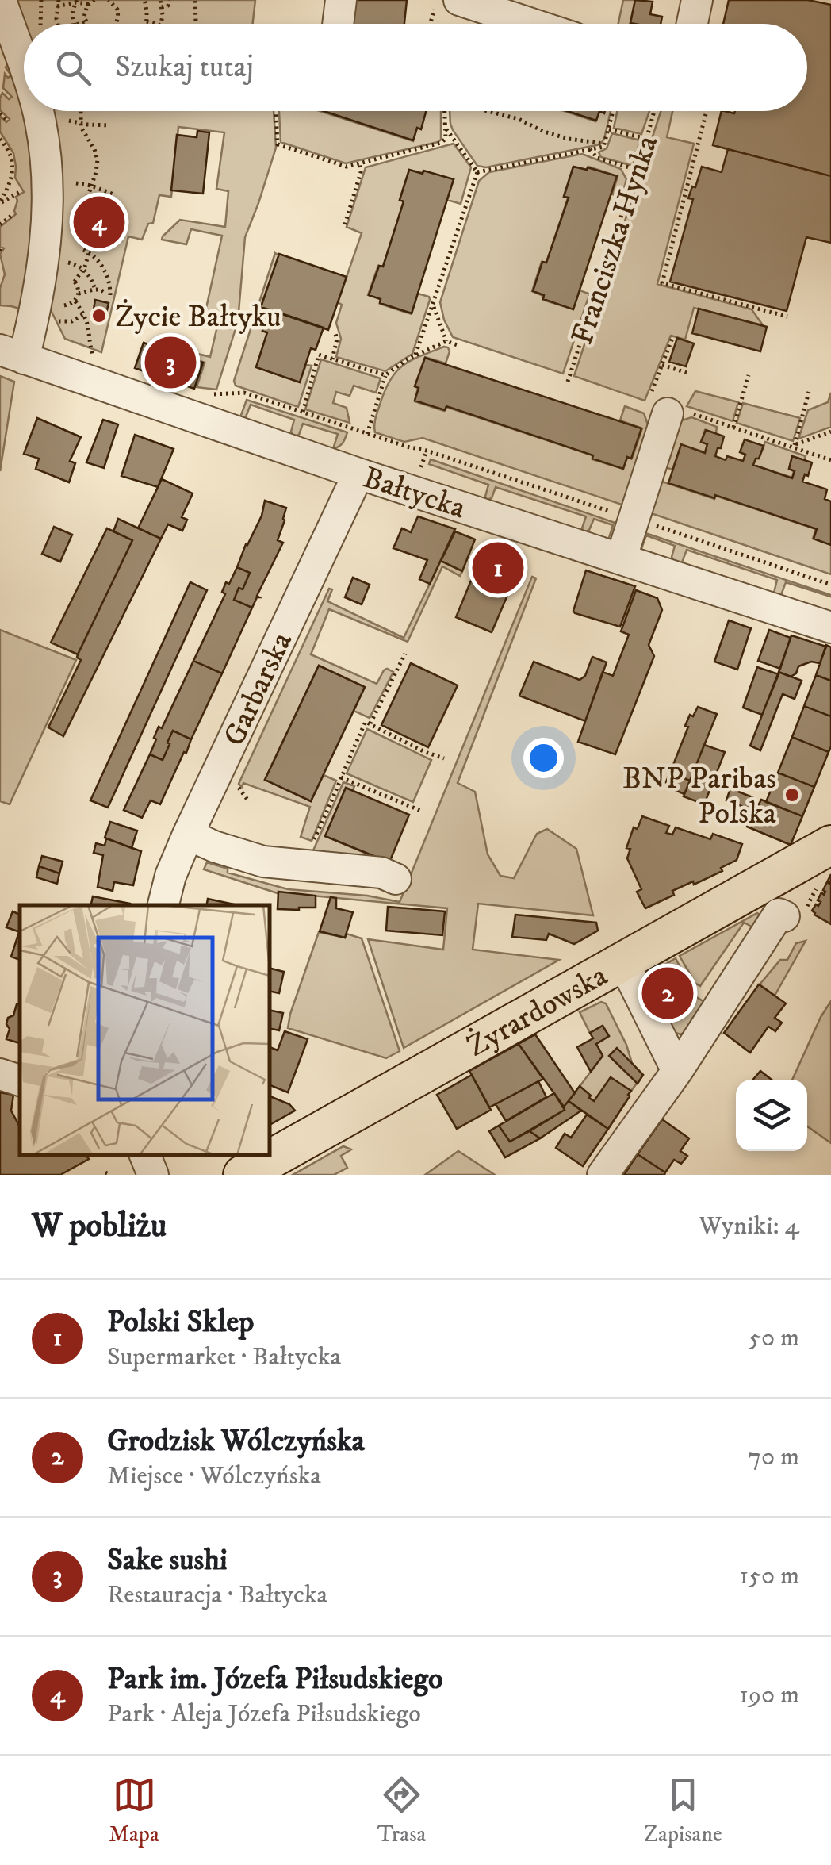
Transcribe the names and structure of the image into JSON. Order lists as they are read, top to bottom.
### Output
{
  "streets": {
    "main road": ["Żyrardowska"],
    "street": ["Bałtycka", "Garbarska"],
    "path": ["Franciszka Hynka"]
  },
  "crossings": [
    ["Bałtycka", "Garbarska"]
  ],
  "places": ["Życie Bałtyku", "BNP Paribas Polska"],
  "page": {
    "search": "Szukaj tutaj",
    "pins": [
      "4",
      "3",
      "1",
      "2"
    ],
    "heading": ["W pobliżu", "Wyniki: 4"],
    "list": [
      {
        "mark": "1",
        "name": "Polski Sklep",
        "note": "Supermarket · Bałtycka",
        "value": "50 m"
      },
      {
        "mark": "2",
        "name": "Grodzisk Wólczyńska",
        "note": "Miejsce · Wólczyńska",
        "value": "70 m"
      },
      {
        "mark": "3",
        "name": "Sake sushi",
        "note": "Restauracja · Bałtycka",
        "value": "150 m"
      },
      {
        "mark": "4",
        "name": "Park im. Józefa Piłsudskiego",
        "note": "Park · Aleja Józefa Piłsudskiego",
        "value": "190 m"
      }
    ],
    "nav": ["Mapa", "Trasa", "Zapisane"]
  }
}
